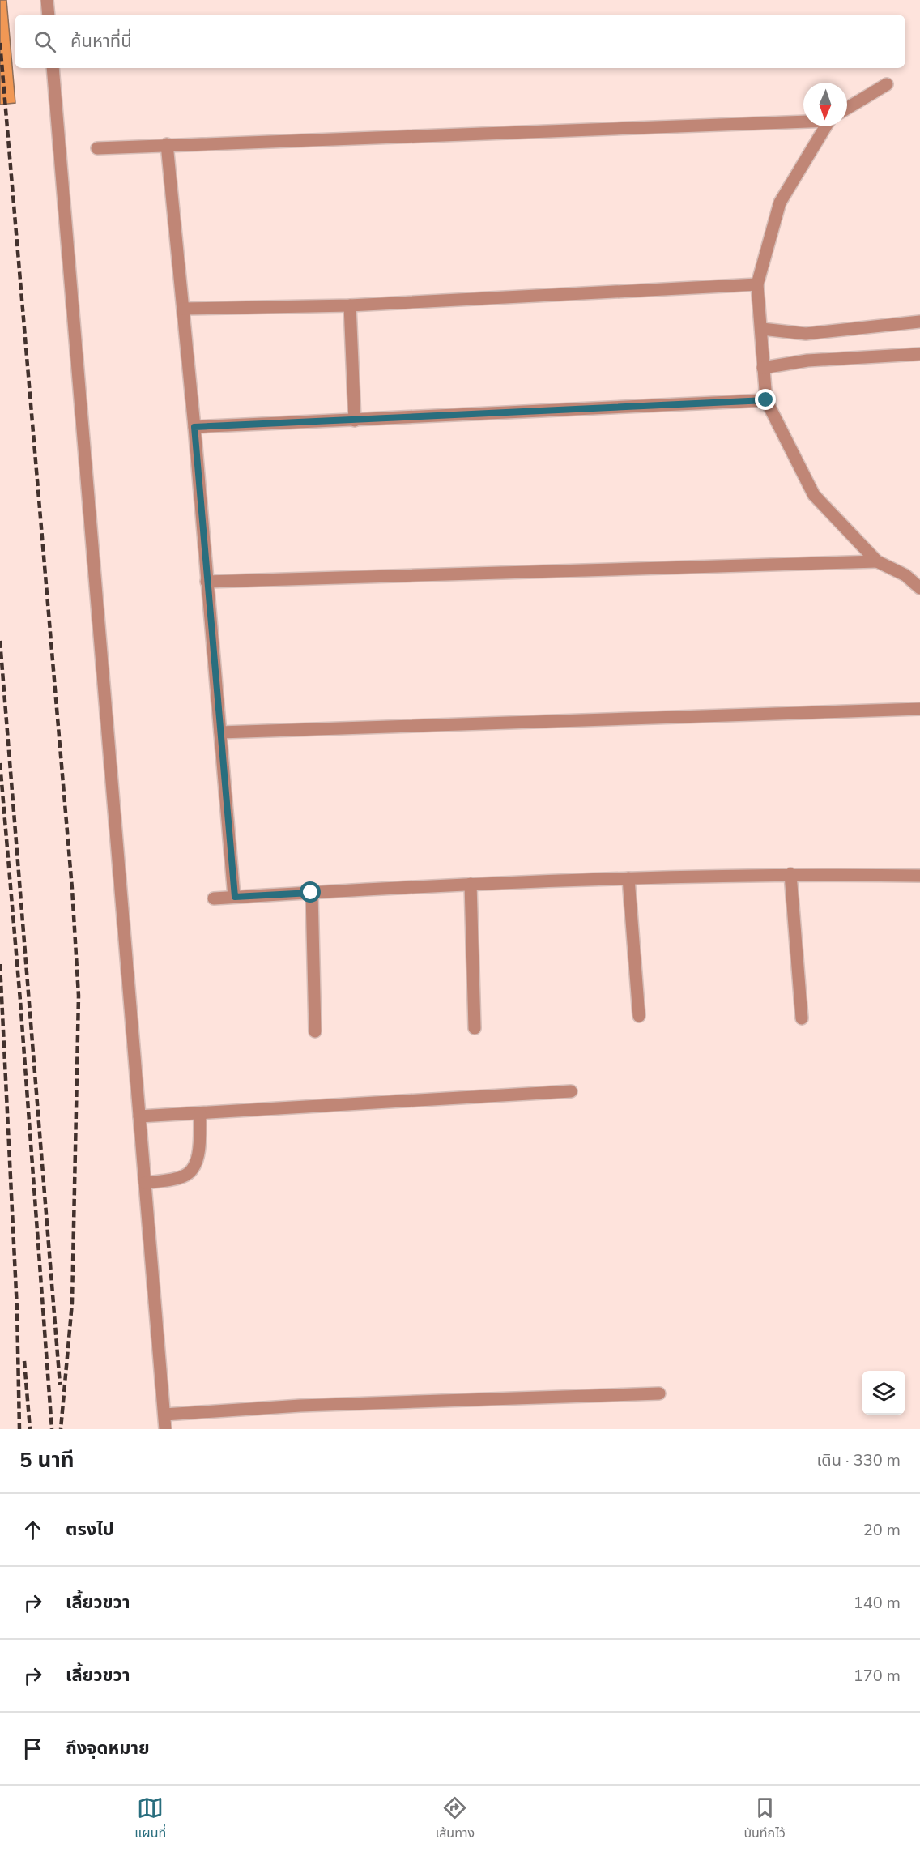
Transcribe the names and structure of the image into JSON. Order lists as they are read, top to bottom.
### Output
{
  "north": "bottom",
  "page": {
    "search": "ค้นหาที่นี่",
    "heading": ["5 นาที", "เดิน · 330 m"],
    "list": [
      ["ตรงไป", "20 m"],
      ["เลี้ยวขวา", "140 m"],
      ["เลี้ยวขวา", "170 m"],
      "ถึงจุดหมาย"
    ],
    "nav": ["แผนที่", "เส้นทาง", "บันทึกไว้"]
  }
}
